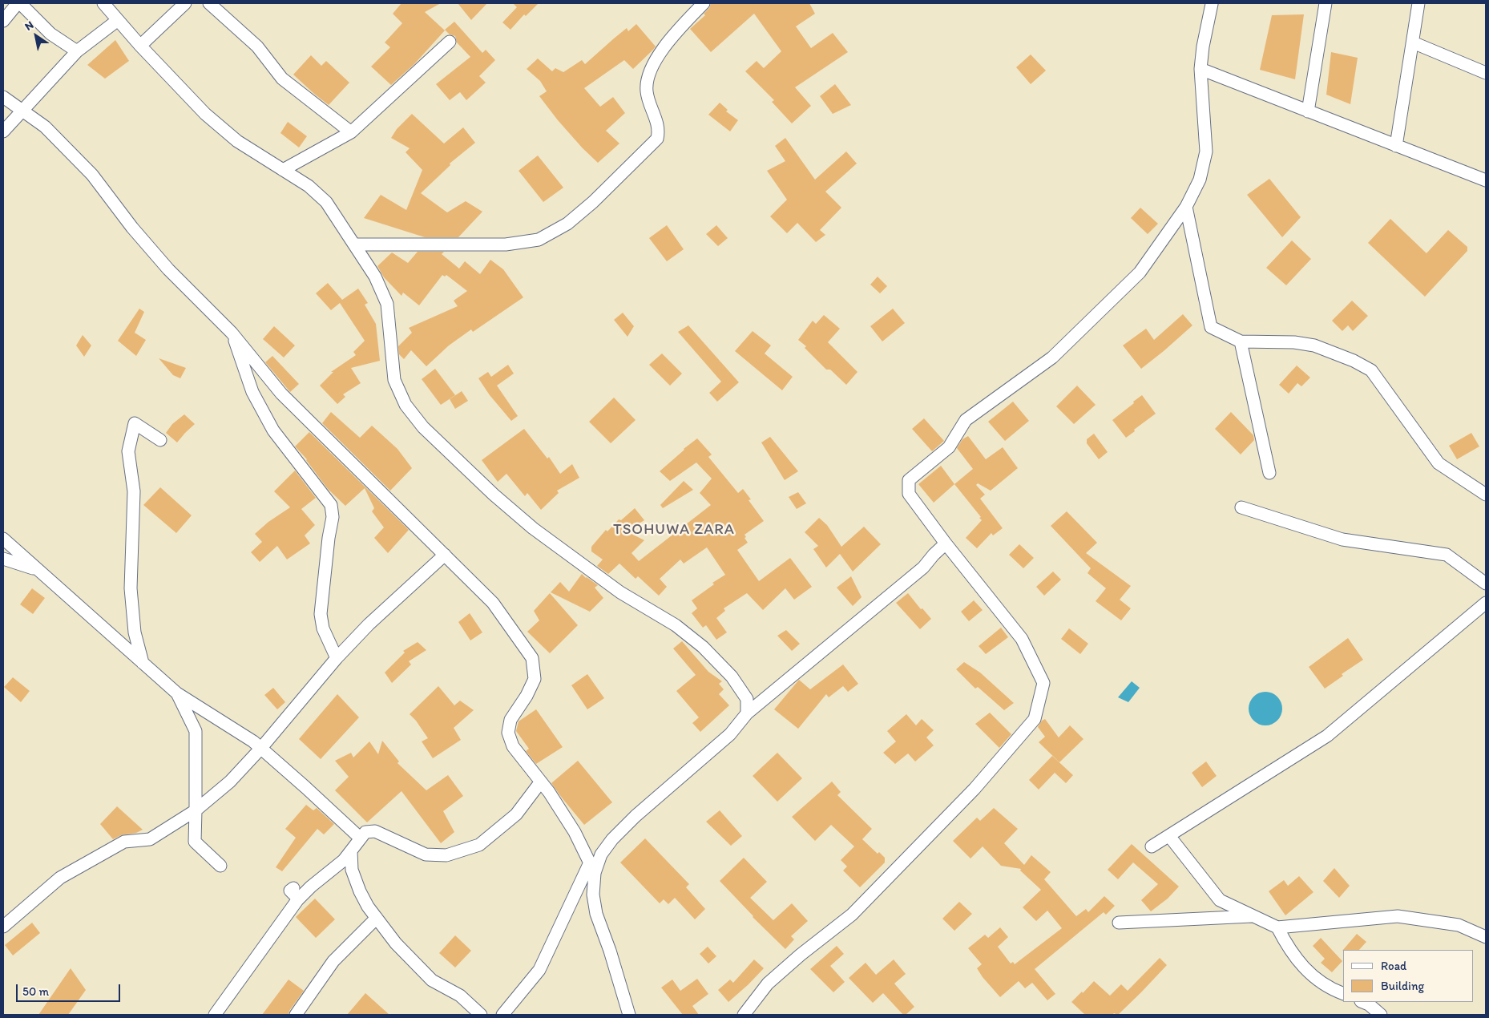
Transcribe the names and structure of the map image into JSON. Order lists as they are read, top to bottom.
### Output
{
  "districts": ["TSOHUWA ZARA"],
  "legend": ["Road", "Building"],
  "scale_bar": "50 m",
  "north": "top left"
}
